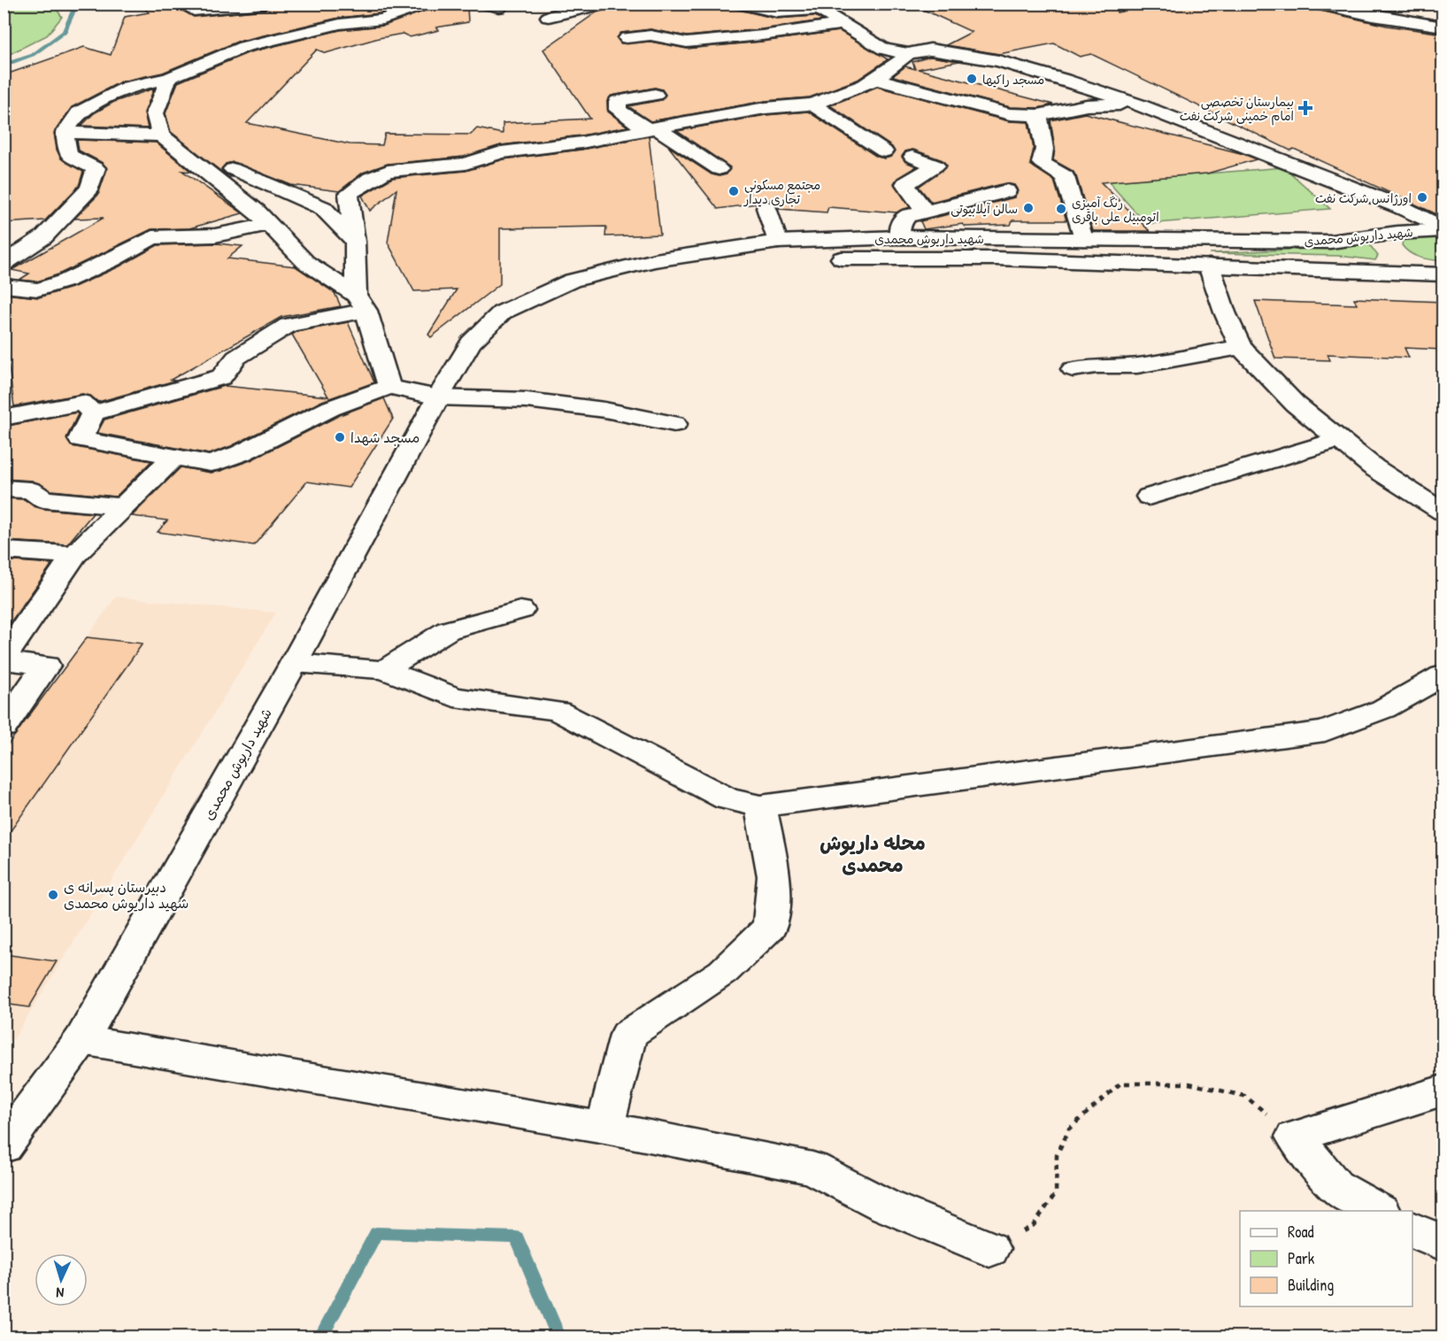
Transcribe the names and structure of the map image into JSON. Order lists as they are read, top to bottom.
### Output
{
  "streets": {
    "street": ["شهید داریوش محمدی"]
  },
  "districts": ["محله داریوش محمدی"],
  "places": {
    "other": [
      "مسجد راکیها",
      "مجتمع مسکونی تجاری دیدار",
      "اورژانس شرکت نفت",
      "سالن آیلابیوتی",
      "رنگ آمیزی اتومبیل علی باقری",
      "مسجد شهدا",
      "دبیرستان پسرانه ی شهید داریوش محمدی"
    ],
    "health": ["بیمارستان تخصصی امام خمینی شرکت نفت"]
  },
  "legend": ["Road", "Park", "Building"],
  "north": "bottom"
}
